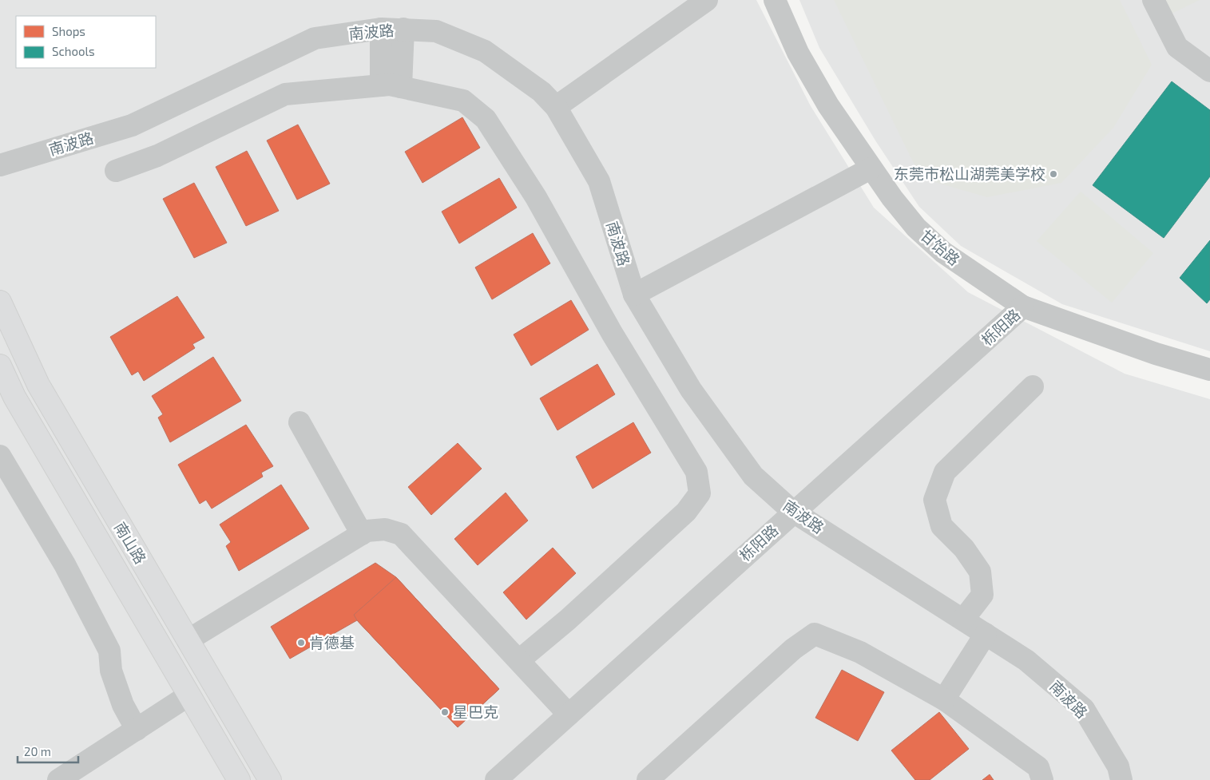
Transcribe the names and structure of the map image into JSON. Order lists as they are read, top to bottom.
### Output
{
  "streets": {
    "main road": ["南山路"],
    "street": ["南波路", "甘饴路", "栎阳路"]
  },
  "crossings": [
    ["南波路", "栎阳路"],
    ["甘饴路", "栎阳路"]
  ],
  "places": ["东莞市松山湖莞美学校", "肯德基", "星巴克"],
  "legend": ["Shops", "Schools"],
  "scale_bar": "20 m"
}
